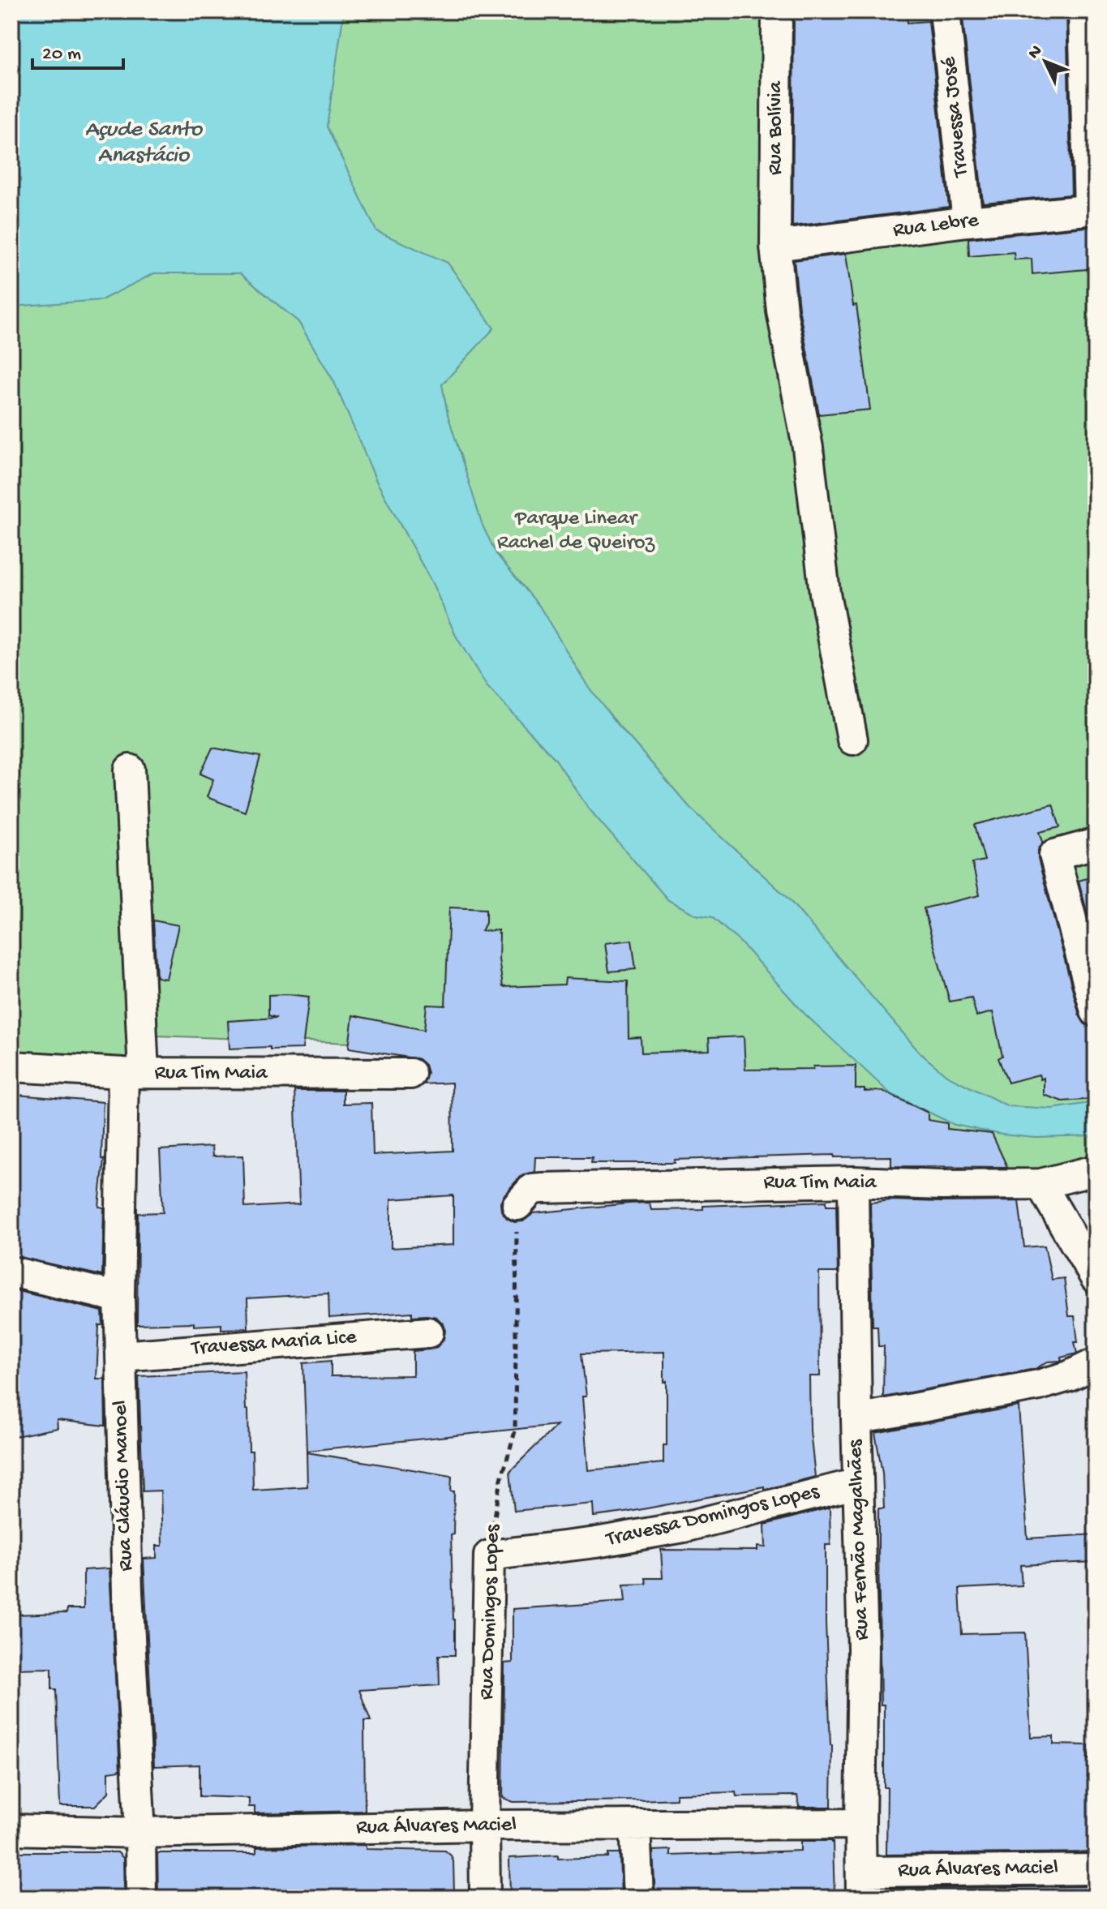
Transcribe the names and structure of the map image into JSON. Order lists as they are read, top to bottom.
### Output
{
  "streets": {
    "street": [
      "Travessa José",
      "Rua Bolívia",
      "Rua Lebre",
      "Rua Tim Maia",
      "Travessa Maria Lice",
      "Rua Cláudio Manoel",
      "Travessa Domingos Lopes",
      "Rua Fernão Magalhães",
      "Rua Domingos Lopes",
      "Rua Álvares Maciel"
    ]
  },
  "crossings": [
    ["Travessa José", "Rua Lebre"],
    ["Rua Bolívia", "Rua Lebre"],
    ["Rua Tim Maia", "Rua Cláudio Manoel"],
    ["Rua Tim Maia", "Rua Fernão Magalhães"],
    ["Rua Tim Maia", "Rua Domingos Lopes"],
    ["Travessa Maria Lice", "Rua Cláudio Manoel"],
    ["Rua Cláudio Manoel", "Rua Álvares Maciel"],
    ["Travessa Domingos Lopes", "Rua Fernão Magalhães"],
    ["Travessa Domingos Lopes", "Rua Domingos Lopes"],
    ["Rua Fernão Magalhães", "Rua Álvares Maciel"],
    ["Rua Domingos Lopes", "Rua Álvares Maciel"]
  ],
  "water": ["Açude Santo Anastácio"],
  "parks": ["Parque Linear Rachel de Queiroz"],
  "scale_bar": "20 m",
  "north": "top left"
}
